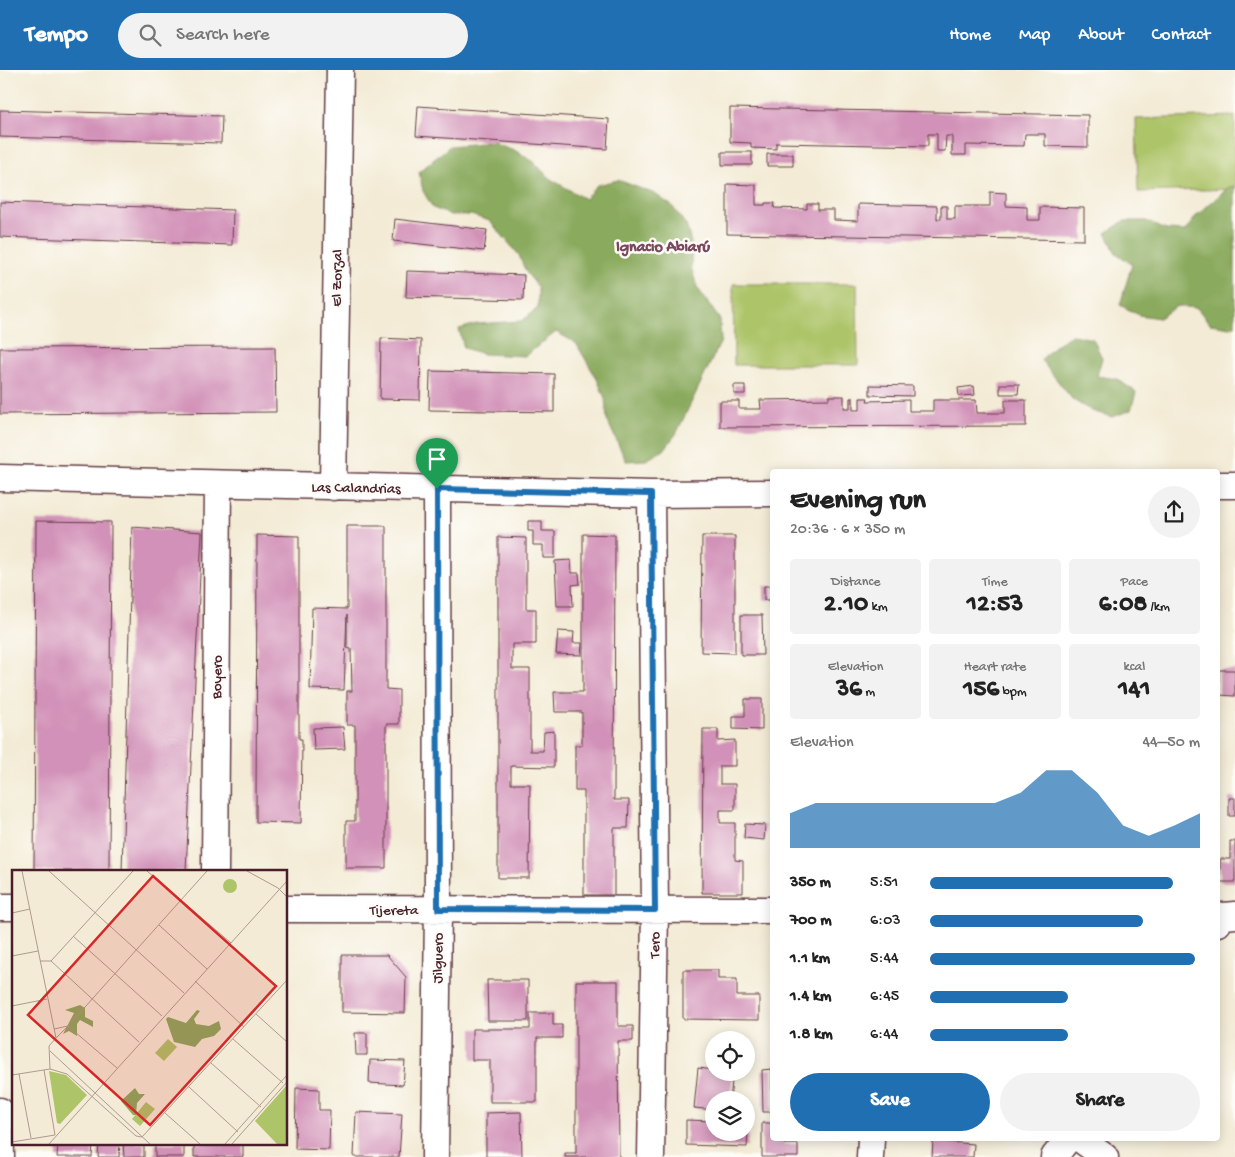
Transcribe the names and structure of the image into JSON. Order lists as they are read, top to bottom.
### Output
{
  "streets": {
    "street": [
      "El Zorzal",
      "Las Calandrias",
      "Boyero",
      "Tijereta",
      "Tero",
      "Jilguero"
    ]
  },
  "crossings": [
    ["El Zorzal", "Las Calandrias"],
    ["Las Calandrias", "Boyero"],
    ["Las Calandrias", "Tero"],
    ["Las Calandrias", "Jilguero"],
    ["Tijereta", "Tero"],
    ["Tijereta", "Jilguero"]
  ],
  "districts": ["Ignacio Abiarú"],
  "page": {
    "header": "Tempo",
    "search": "Search here",
    "nav": [
      "Home",
      "Map",
      "About",
      "Contact"
    ],
    "heading": ["Evening run", "20:36 · 6 × 350 m"],
    "stats": [
      ["Distance", "2.10 km"],
      ["Time", "12:53"],
      ["Pace", "6:08 /km"],
      ["Elevation", "36 m"],
      ["Heart rate", "156 bpm"],
      ["kcal", "141"]
    ],
    "chart": ["Elevation", "44–50 m"],
    "list": [
      {
        "name": "350 m",
        "note": "5:51"
      },
      {
        "name": "700 m",
        "note": "6:03"
      },
      {
        "name": "1.1 km",
        "note": "5:44"
      },
      {
        "name": "1.4 km",
        "note": "6:45"
      },
      {
        "name": "1.8 km",
        "note": "6:44"
      }
    ],
    "buttons": ["Save", "Share"]
  }
}
